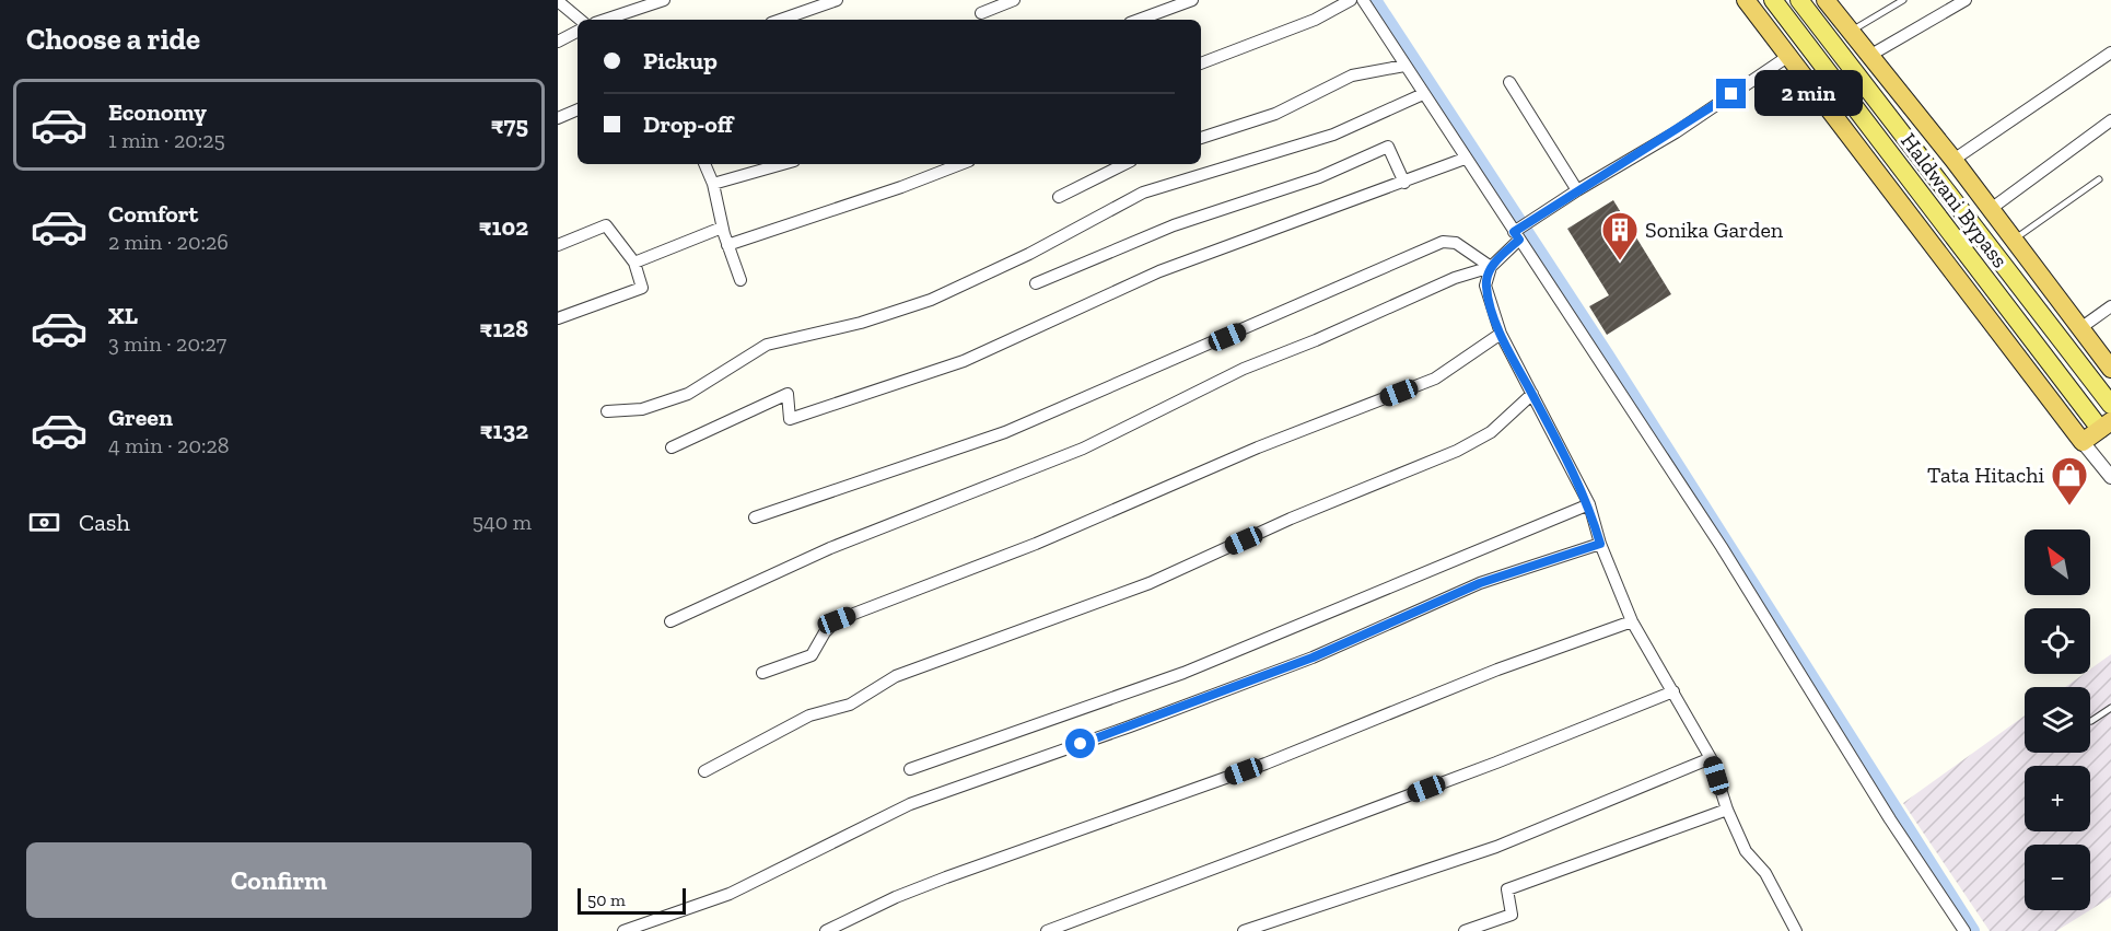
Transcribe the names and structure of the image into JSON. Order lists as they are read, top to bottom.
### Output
{
  "streets": {
    "main road": ["Haldwani Bypass"]
  },
  "places": {
    "building": ["Sonika Garden"],
    "shop": ["Tata Hitachi"]
  },
  "scale_bar": "50 m",
  "north": "top left",
  "page": {
    "heading": "Choose a ride",
    "banner": ["Pickup", "Drop-off"],
    "bubble": "2 min",
    "list": [
      {
        "name": "Economy",
        "note": "1 min · 20:25",
        "value": "₹75"
      },
      {
        "name": "Comfort",
        "note": "2 min · 20:26",
        "value": "₹102"
      },
      {
        "name": "XL",
        "note": "3 min · 20:27",
        "value": "₹128"
      },
      {
        "name": "Green",
        "note": "4 min · 20:28",
        "value": "₹132"
      }
    ],
    "pay": ["Cash", "540 m"],
    "map_buttons": ["+", "−"],
    "buttons": "Confirm",
    "scale": "50 m"
  }
}
